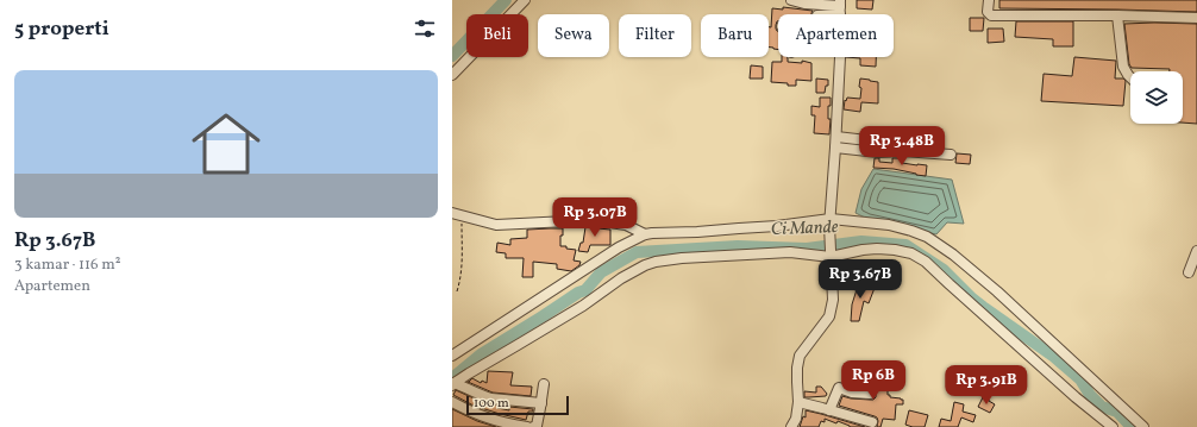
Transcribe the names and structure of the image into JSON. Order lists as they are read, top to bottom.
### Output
{
  "water": ["Ci Mande"],
  "scale_bar": "100 m",
  "page": {
    "heading": "5 properti",
    "chip": [
      "Beli",
      "Sewa",
      "Filter",
      "Baru",
      "Apartemen"
    ],
    "list": [
      {
        "name": "Rp 3.67B",
        "note": "3 kamar · 116 m² · Apartemen"
      }
    ],
    "price": [
      "Rp 3.48B",
      "Rp 3.07B",
      "Rp 3.67B",
      "Rp 6B",
      "Rp 3.91B"
    ],
    "scale": "100 m"
  }
}
